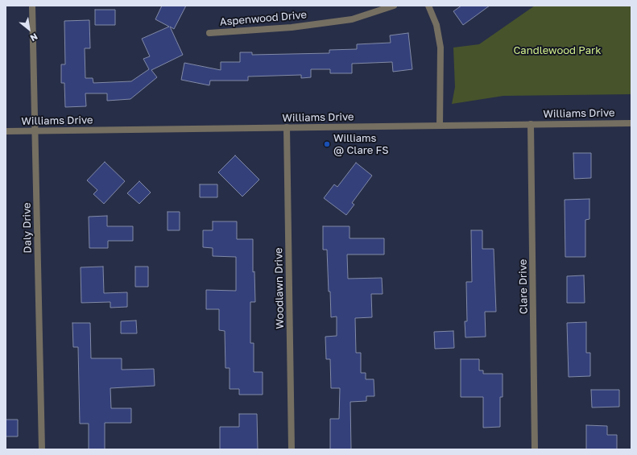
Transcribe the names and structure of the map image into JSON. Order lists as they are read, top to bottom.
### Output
{
  "streets": {
    "street": [
      "Aspenwood Drive",
      "Williams Drive",
      "Daly Drive",
      "Clare Drive",
      "Woodlawn Drive"
    ]
  },
  "crossings": [
    ["Williams Drive", "Daly Drive"],
    ["Williams Drive", "Clare Drive"],
    ["Williams Drive", "Woodlawn Drive"]
  ],
  "parks": ["Candlewood Park"],
  "places": ["Williams @ Clare FS"],
  "north": "bottom right"
}
